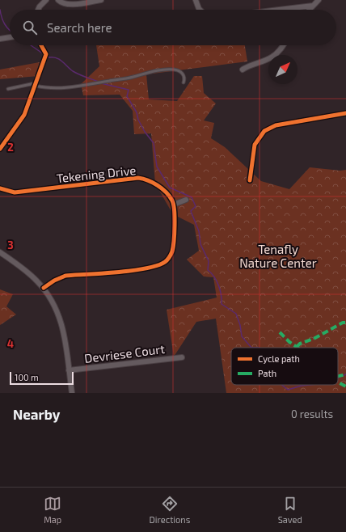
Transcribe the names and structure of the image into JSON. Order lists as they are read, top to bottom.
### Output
{
  "streets": {
    "street": ["Tekening Drive", "Devriese Court"]
  },
  "parks": ["Tenafly Nature Center"],
  "legend": ["Cycle path", "Path"],
  "scale_bar": "100 m",
  "north": "top right",
  "page": {
    "search": "Search here",
    "scale": "100 m",
    "heading": ["Nearby", "0 results"],
    "nav": ["Map", "Directions", "Saved"]
  },
  "grid": {
    "rows": ["2", "3", "4"]
  }
}
